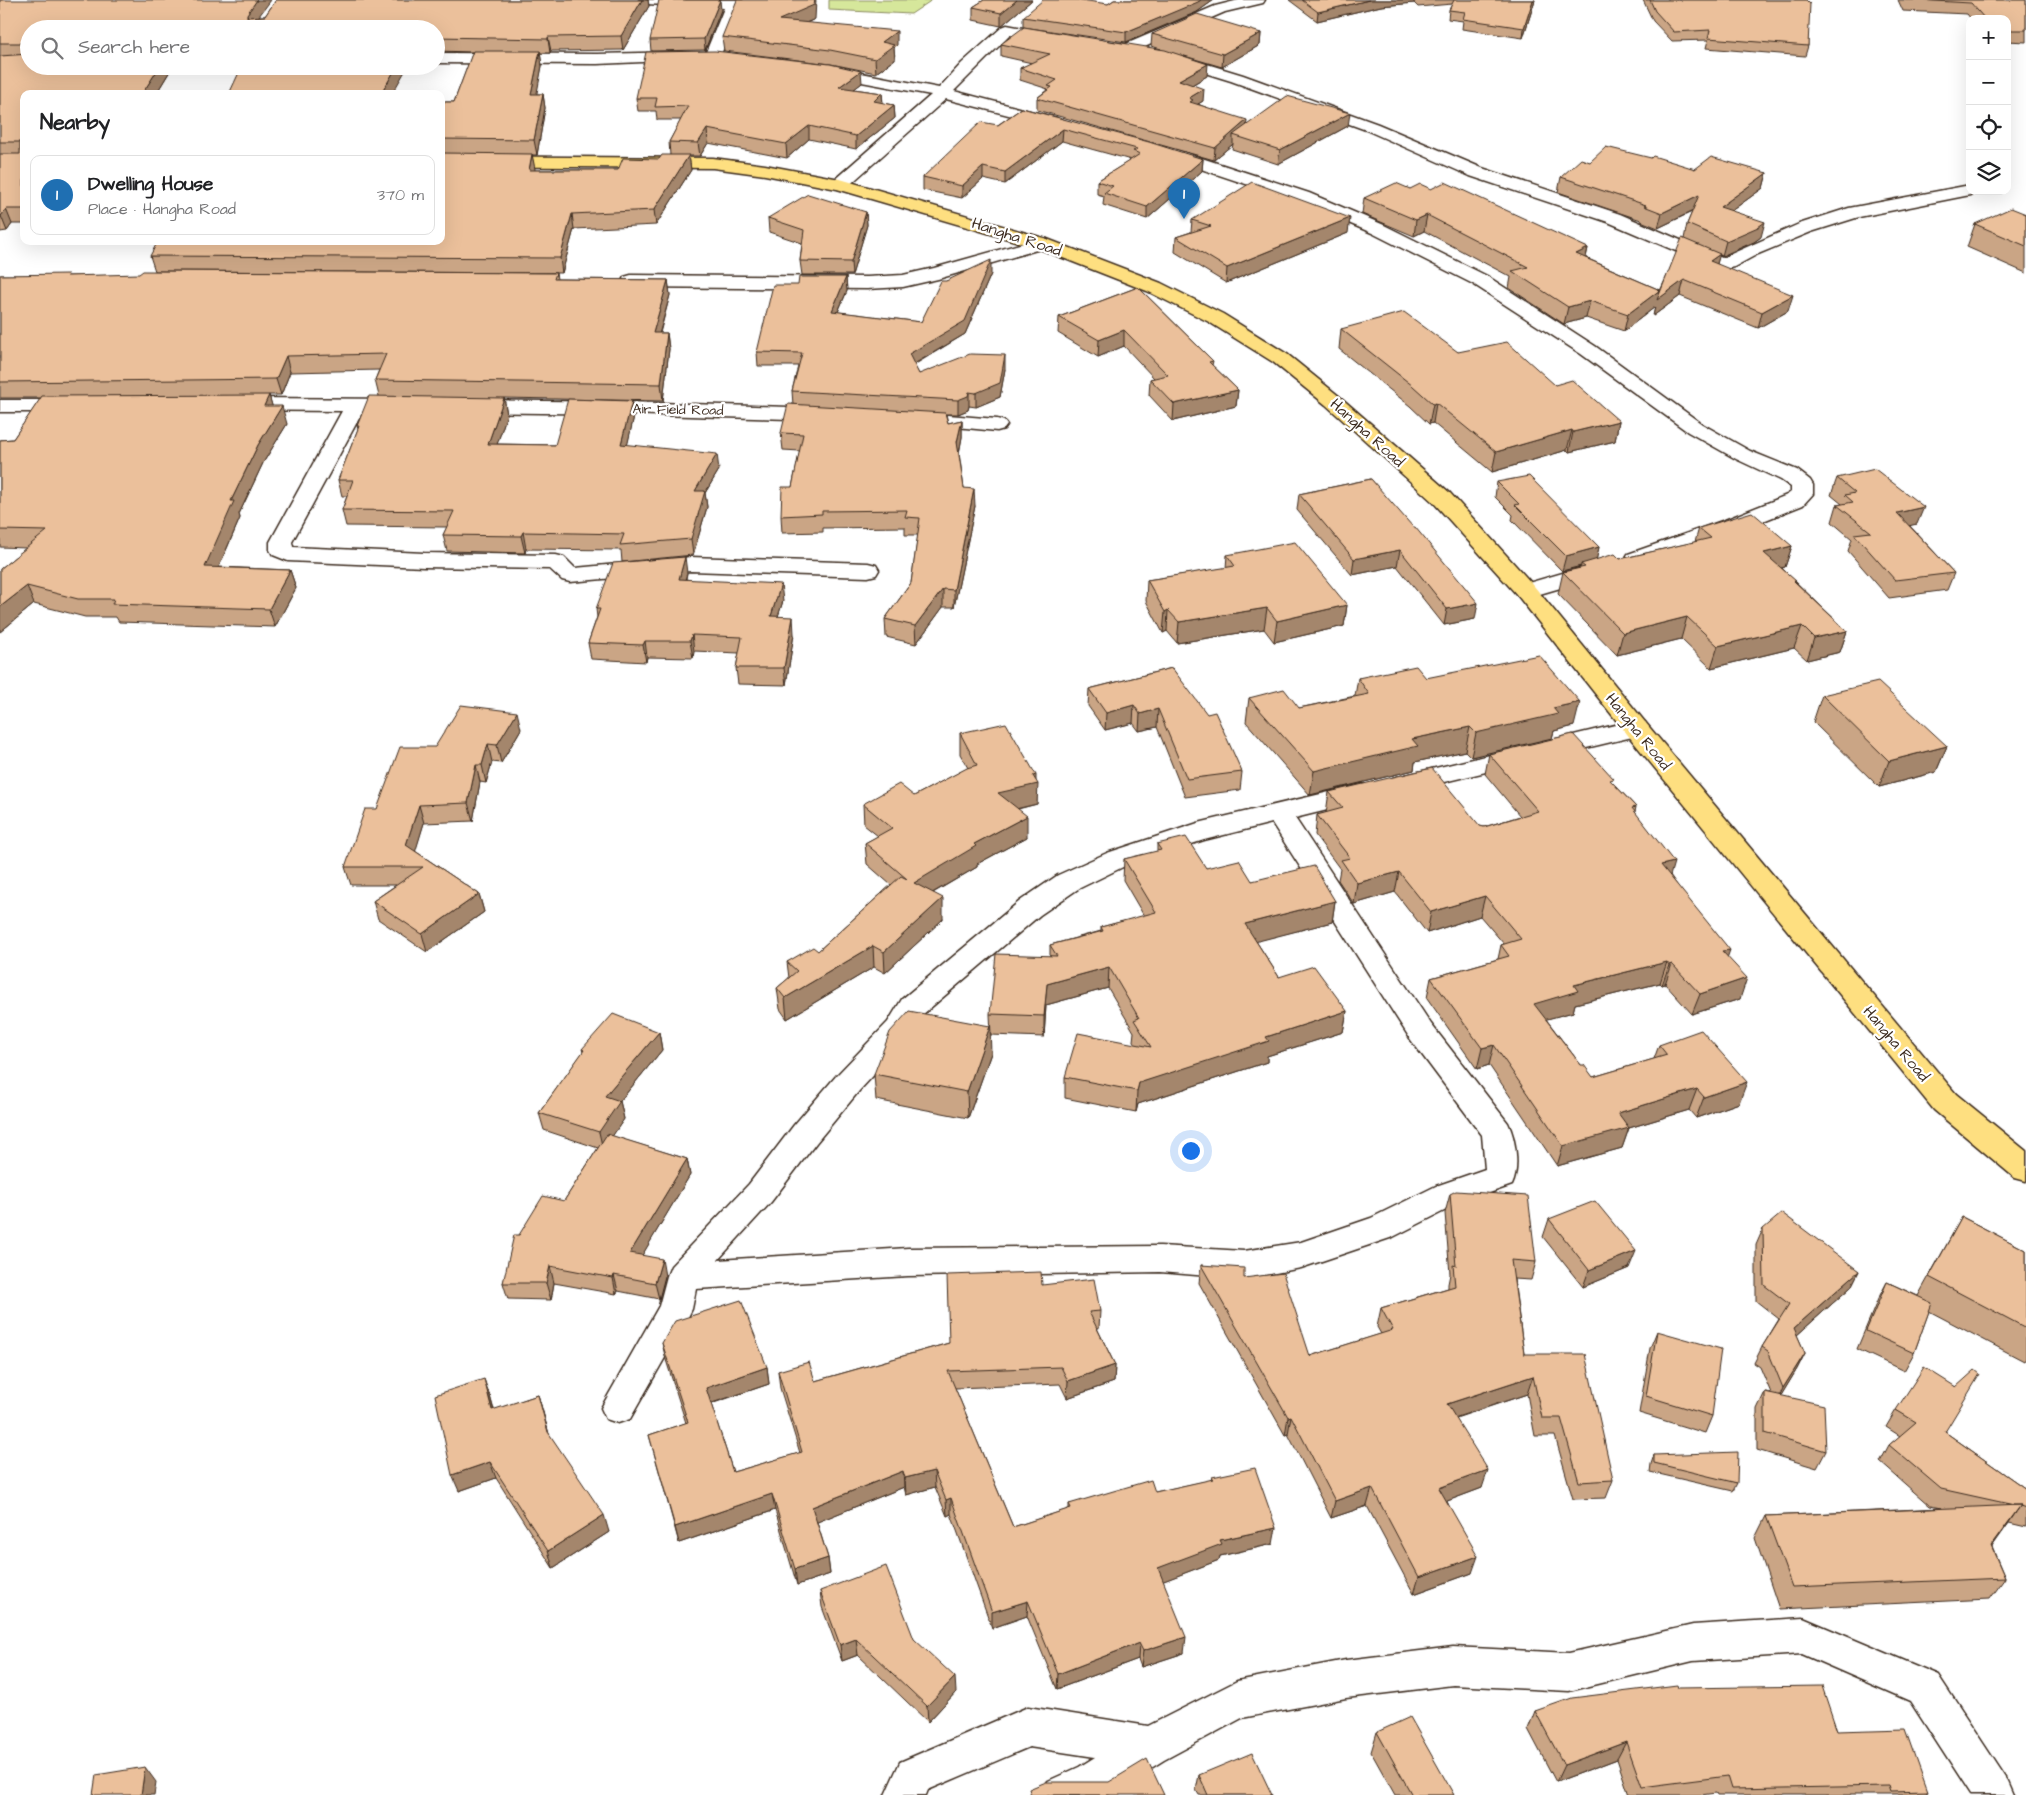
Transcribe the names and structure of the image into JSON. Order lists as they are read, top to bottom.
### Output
{
  "streets": {
    "highway": ["Hangha Road"],
    "street": ["Air Field Road"]
  },
  "page": {
    "map_buttons": ["+", "−"],
    "search": "Search here",
    "heading": "Nearby",
    "list": [
      {
        "mark": "1",
        "name": "Dwelling House",
        "note": "Place · Hangha Road",
        "value": "370 m"
      }
    ],
    "pins": "1"
  }
}
